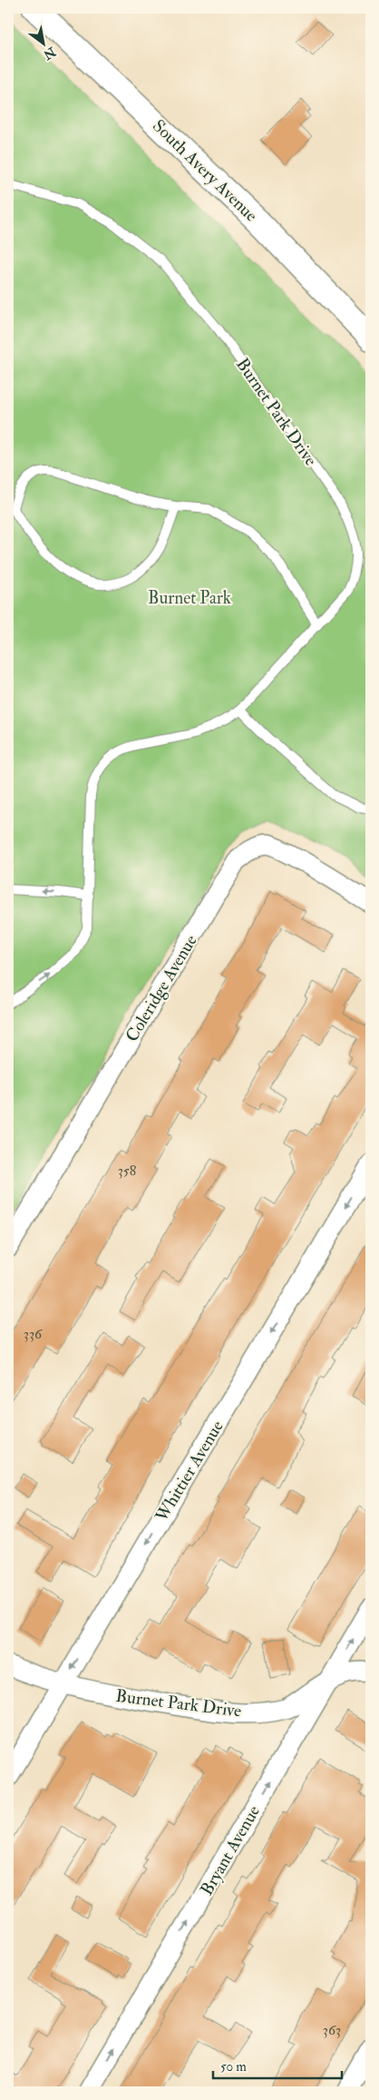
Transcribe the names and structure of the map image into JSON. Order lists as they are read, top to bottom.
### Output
{
  "streets": {
    "street": [
      "South Avery Avenue",
      "Burnet Park Drive",
      "Coleridge Avenue",
      "Whittier Avenue",
      "Bryant Avenue"
    ]
  },
  "crossings": [
    ["Burnet Park Drive", "Whittier Avenue"],
    ["Burnet Park Drive", "Bryant Avenue"]
  ],
  "one_way": ["Whittier Avenue", "Bryant Avenue"],
  "parks": ["Burnet Park"],
  "house_numbers": ["358", "336", "363"],
  "scale_bar": "50 m",
  "north": "bottom right"
}
